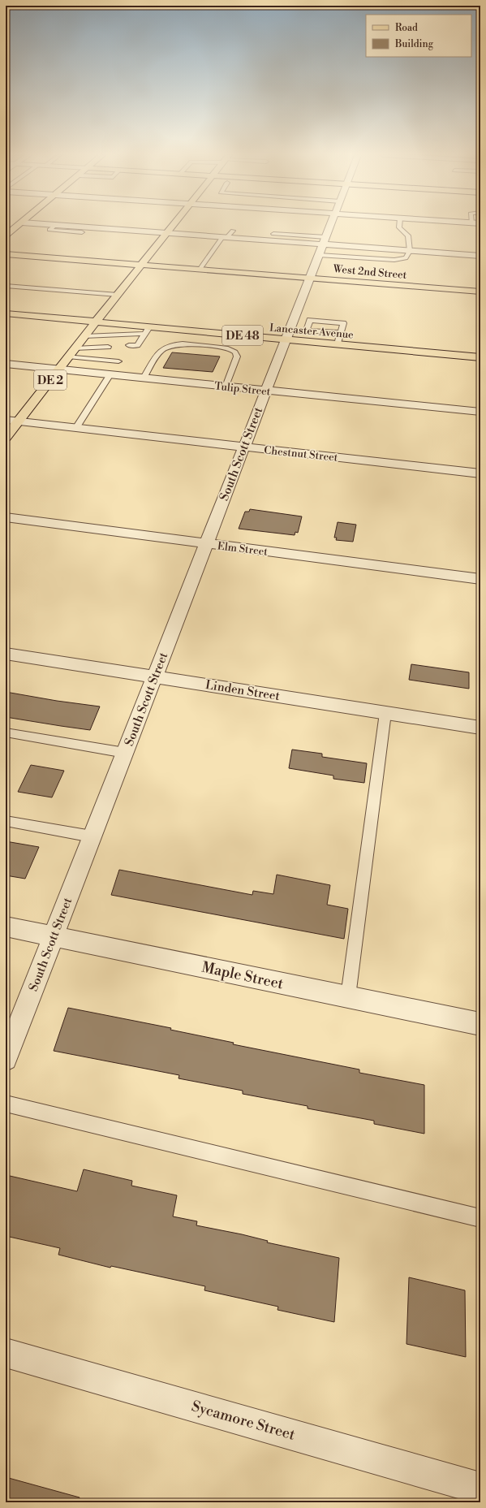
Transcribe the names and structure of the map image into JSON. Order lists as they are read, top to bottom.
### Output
{
  "streets": {
    "main road": [
      "West 2nd Street",
      "Lancaster Avenue",
      "DE 48",
      "DE 2"
    ],
    "street": [
      "Tulip Street",
      "Chestnut Street",
      "South Scott Street",
      "Elm Street",
      "Linden Street",
      "Maple Street",
      "Sycamore Street"
    ]
  },
  "crossings": [
    ["West 2nd Street", "DE 2"],
    ["West 2nd Street", "South Scott Street"],
    ["Lancaster Avenue", "DE 2"],
    ["Lancaster Avenue", "South Scott Street"],
    ["DE 2", "Tulip Street"],
    ["DE 2", "Chestnut Street"],
    ["Tulip Street", "South Scott Street"],
    ["Chestnut Street", "South Scott Street"],
    ["South Scott Street", "Elm Street"],
    ["South Scott Street", "Linden Street"],
    ["South Scott Street", "Maple Street"]
  ],
  "legend": ["Road", "Building"]
}
